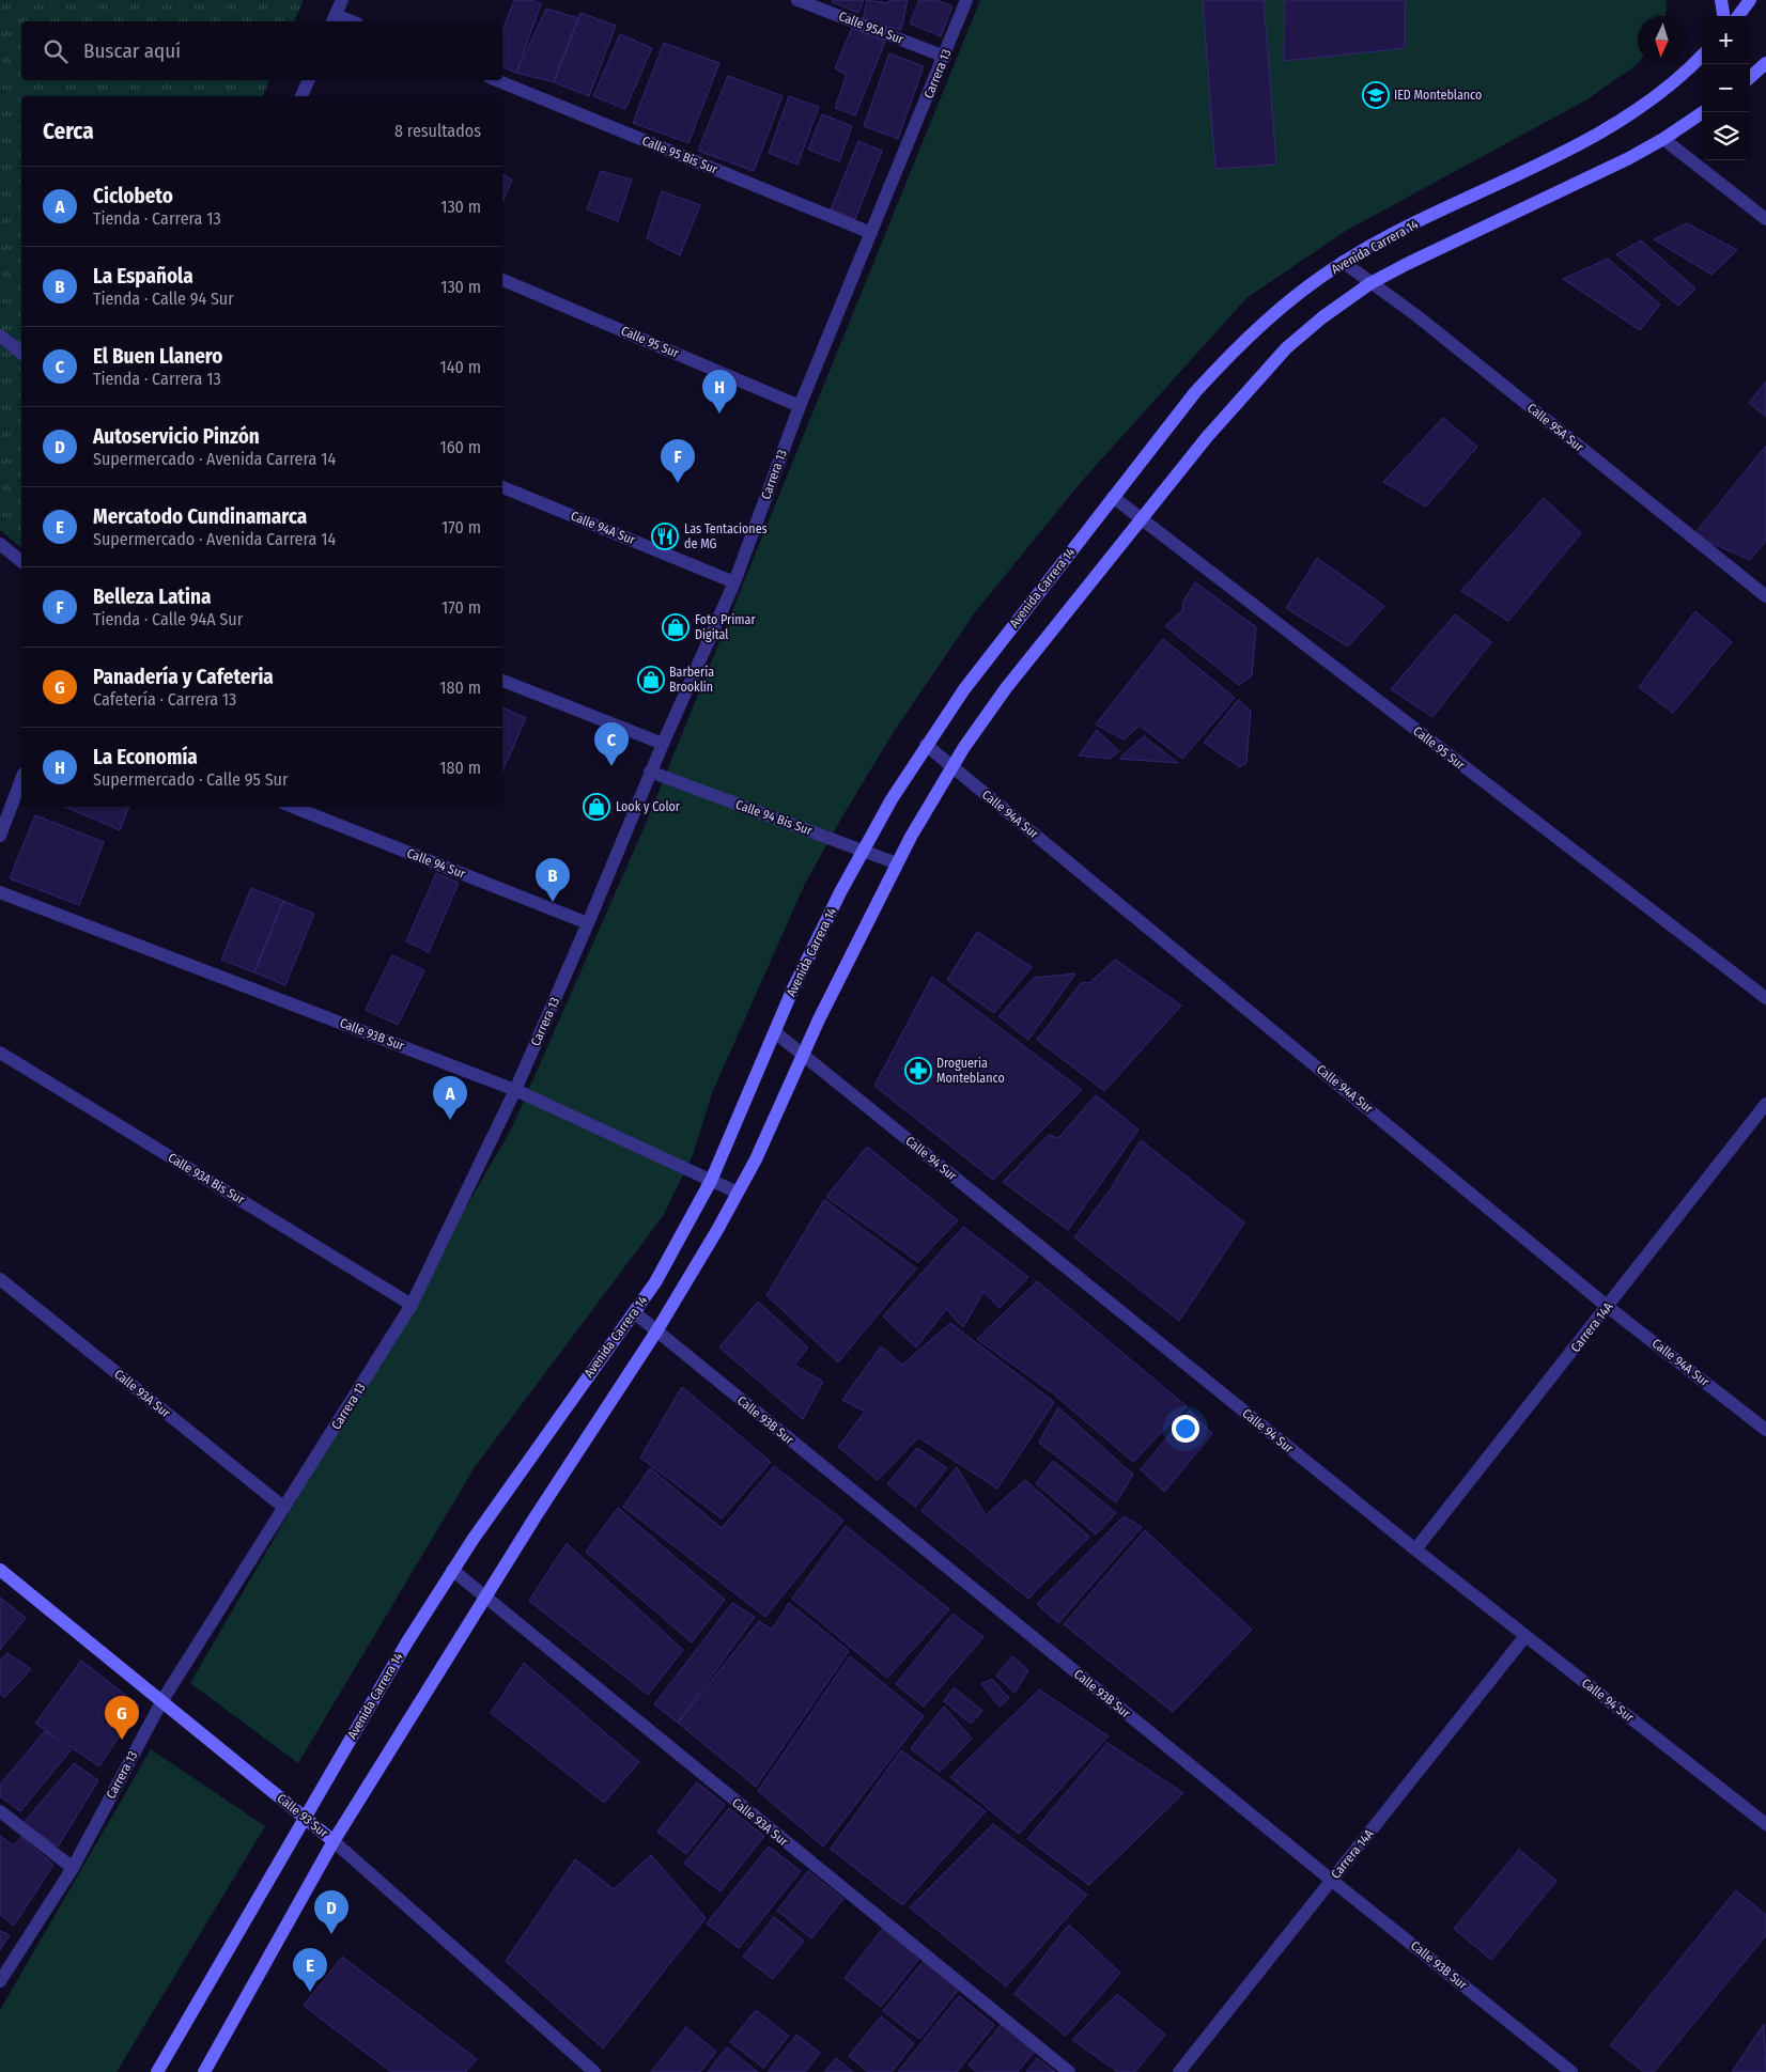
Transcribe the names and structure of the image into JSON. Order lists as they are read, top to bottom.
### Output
{
  "streets": {
    "main road": ["Avenida Carrera 14", "Calle 93 Sur"],
    "street": [
      "Calle 95A Sur",
      "Carrera 13",
      "Calle 95 Bis Sur",
      "Calle 95 Sur",
      "Calle 94A Sur",
      "Calle 94 Bis Sur",
      "Calle 94 Sur",
      "Calle 93B Sur",
      "Calle 93A Bis Sur",
      "Carrera 14A",
      "Calle 93A Sur"
    ]
  },
  "crossings": [
    ["Calle 95A Sur", "Carrera 13"],
    ["Calle 95A Sur", "Avenida Carrera 14"],
    ["Carrera 13", "Calle 95 Bis Sur"],
    ["Carrera 13", "Calle 95 Sur"],
    ["Carrera 13", "Calle 94A Sur"],
    ["Carrera 13", "Calle 94 Bis Sur"],
    ["Carrera 13", "Calle 94 Sur"],
    ["Carrera 13", "Calle 93B Sur"],
    ["Carrera 13", "Calle 93A Bis Sur"],
    ["Carrera 13", "Calle 93A Sur"],
    ["Carrera 13", "Calle 93 Sur"],
    ["Avenida Carrera 14", "Calle 95 Sur"],
    ["Avenida Carrera 14", "Calle 94A Sur"],
    ["Avenida Carrera 14", "Calle 94 Bis Sur"],
    ["Avenida Carrera 14", "Calle 94 Sur"],
    ["Avenida Carrera 14", "Calle 93B Sur"],
    ["Avenida Carrera 14", "Calle 93A Sur"],
    ["Avenida Carrera 14", "Calle 93 Sur"],
    ["Calle 94A Sur", "Carrera 14A"],
    ["Calle 94 Sur", "Carrera 14A"],
    ["Calle 93B Sur", "Carrera 14A"]
  ],
  "places": {
    "school or university": ["IED Monteblanco"],
    "restaurant": ["Las Tentaciones de MG"],
    "shop": ["Foto Primar Digital", "Barbería Brooklin", "Look y Color"],
    "pharmacy": ["Drogueria Monteblanco"]
  },
  "north": "bottom",
  "page": {
    "map_buttons": ["+", "−"],
    "search": "Buscar aquí",
    "heading": ["Cerca", "8 resultados"],
    "list": [
      {
        "mark": "A",
        "name": "Ciclobeto",
        "note": "Tienda · Carrera 13",
        "value": "130 m"
      },
      {
        "mark": "B",
        "name": "La Española",
        "note": "Tienda · Calle 94 Sur",
        "value": "130 m"
      },
      {
        "mark": "C",
        "name": "El Buen Llanero",
        "note": "Tienda · Carrera 13",
        "value": "140 m"
      },
      {
        "mark": "D",
        "name": "Autoservicio Pinzón",
        "note": "Supermercado · Avenida Carrera 14",
        "value": "160 m"
      },
      {
        "mark": "E",
        "name": "Mercatodo Cundinamarca",
        "note": "Supermercado · Avenida Carrera 14",
        "value": "170 m"
      },
      {
        "mark": "F",
        "name": "Belleza Latina",
        "note": "Tienda · Calle 94A Sur",
        "value": "170 m"
      },
      {
        "mark": "G",
        "name": "Panadería y Cafeteria",
        "note": "Cafetería · Carrera 13",
        "value": "180 m"
      },
      {
        "mark": "H",
        "name": "La Economía",
        "note": "Supermercado · Calle 95 Sur",
        "value": "180 m"
      }
    ],
    "pins": [
      "H",
      "F",
      "C",
      "B",
      "A",
      "G",
      "D",
      "E"
    ]
  }
}
